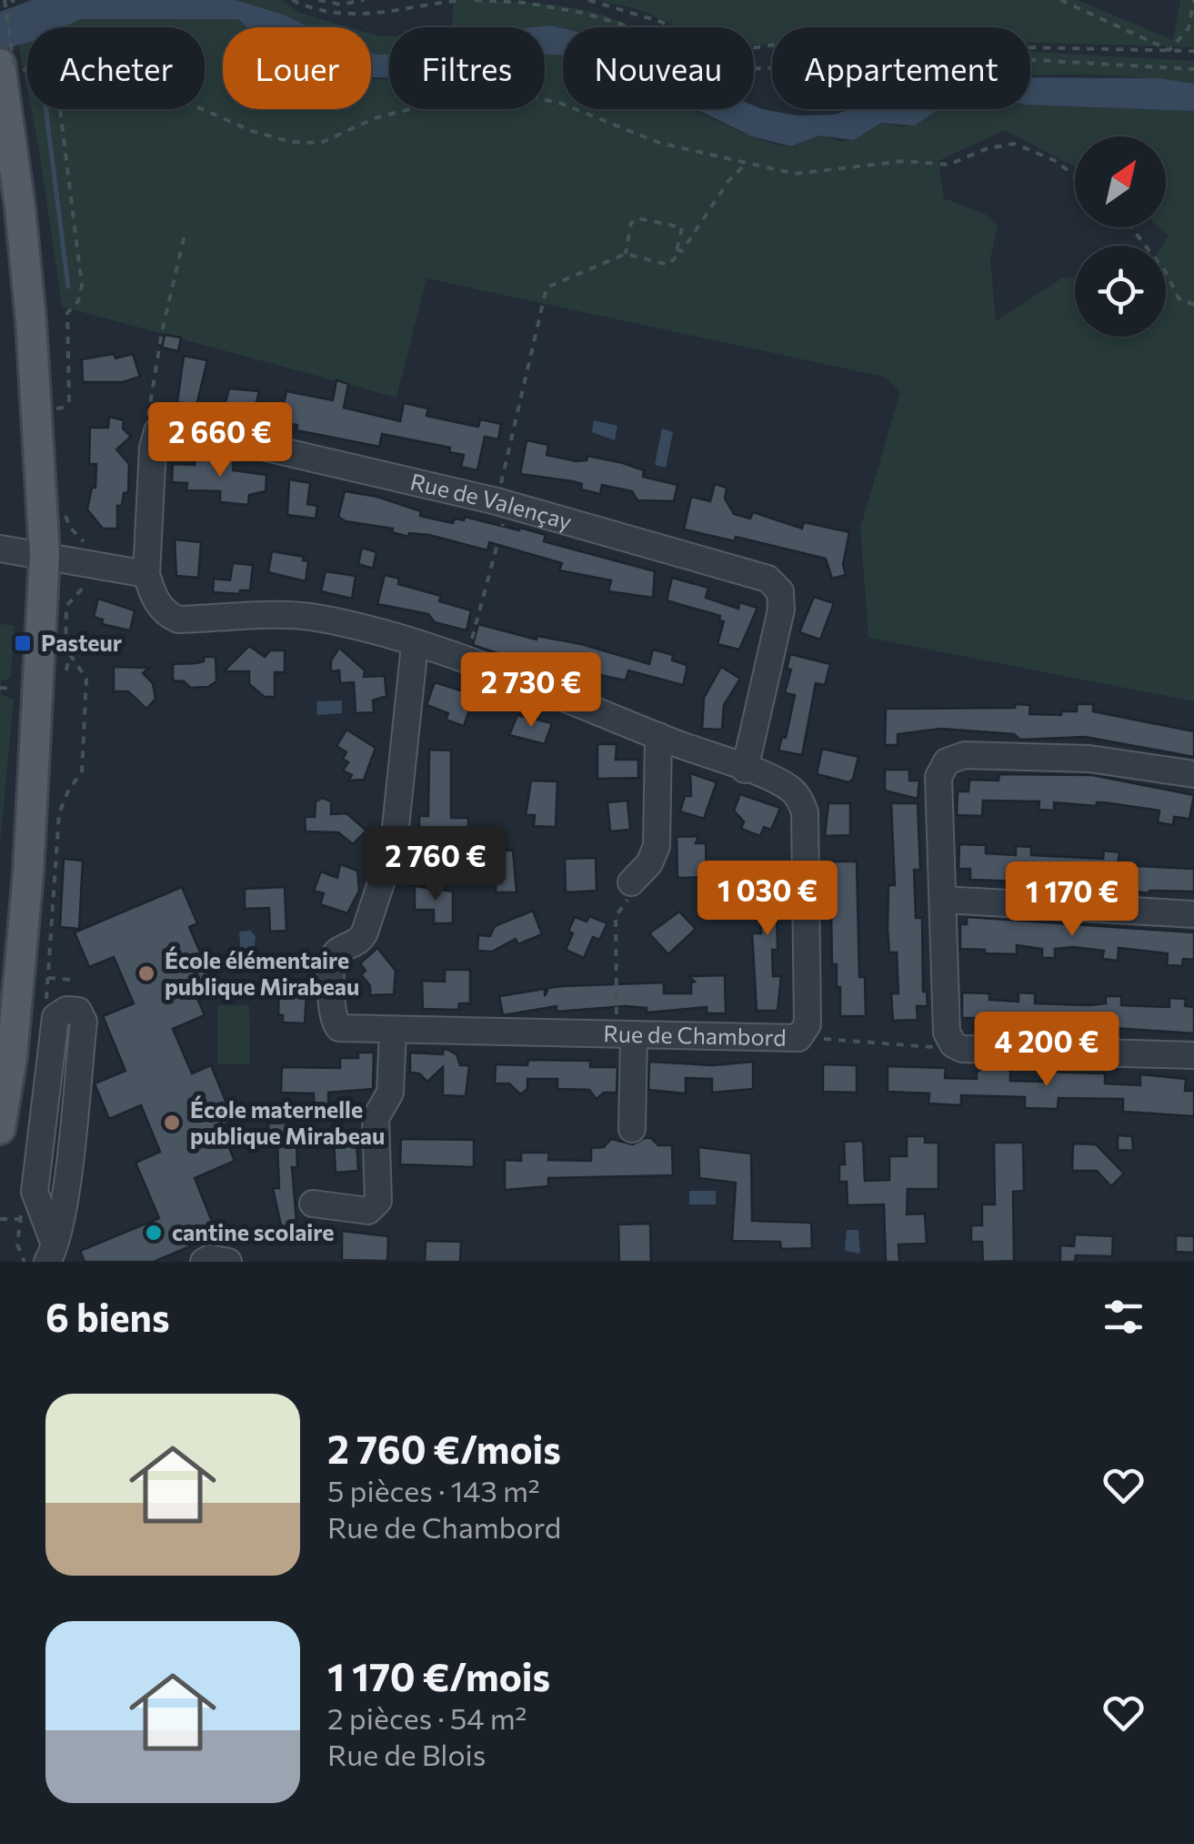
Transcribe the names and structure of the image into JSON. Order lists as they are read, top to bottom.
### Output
{
  "streets": {
    "street": ["Rue de Valençay", "Rue de Chambord"]
  },
  "crossings": [
    ["Rue de Valençay", "Rue de Chambord"]
  ],
  "places": {
    "transit": ["Pasteur"],
    "other": ["École élémentaire publique Mirabeau", "École maternelle publique Mirabeau", "cantine scolaire"]
  },
  "north": "top right",
  "page": {
    "chip": [
      "Acheter",
      "Louer",
      "Filtres",
      "Nouveau",
      "Appartement"
    ],
    "price": [
      "2 660 €",
      "2 730 €",
      "2 760 €",
      "1 030 €",
      "1 170 €",
      "4 200 €"
    ],
    "heading": "6 biens",
    "list": [
      {
        "name": "2 760 €/mois",
        "note": "5 pièces · 143 m² · Rue de Chambord"
      },
      {
        "name": "1 170 €/mois",
        "note": "2 pièces · 54 m² · Rue de Blois"
      }
    ]
  }
}
